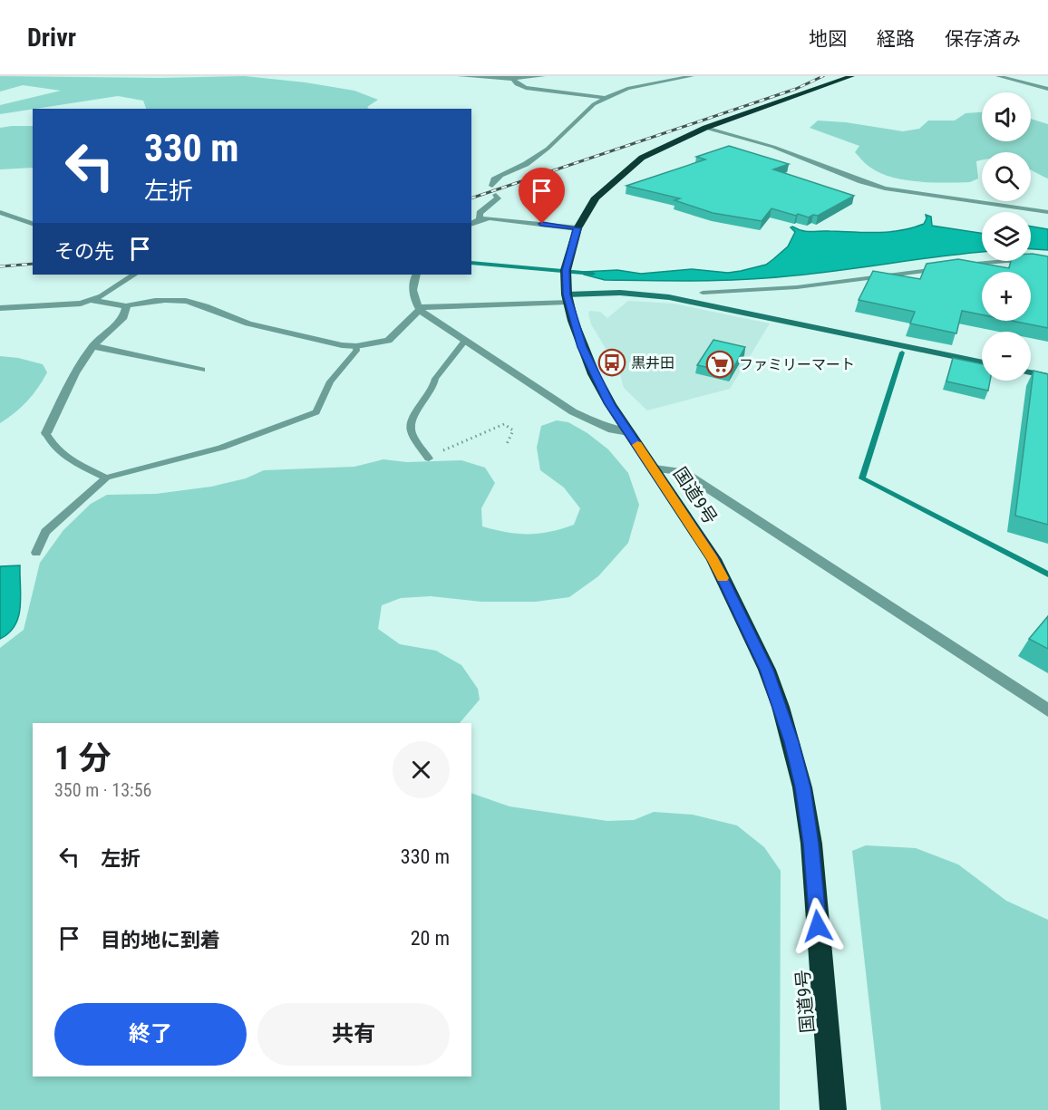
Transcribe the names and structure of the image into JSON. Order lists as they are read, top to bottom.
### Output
{
  "streets": {
    "highway": ["国道9号"]
  },
  "places": {
    "bus stop": ["黒井田"],
    "supermarket": ["ファミリーマート"]
  },
  "page": {
    "header": "Drivr",
    "nav": ["地図", "経路", "保存済み"],
    "map_buttons": ["+", "−"],
    "turn": ["330 m", "左折"],
    "then": "その先",
    "heading": ["1 分", "350 m · 13:56"],
    "list": [
      {
        "name": "左折",
        "value": "330 m"
      },
      {
        "name": "目的地に到着",
        "value": "20 m"
      }
    ],
    "buttons": ["終了", "共有"]
  }
}
